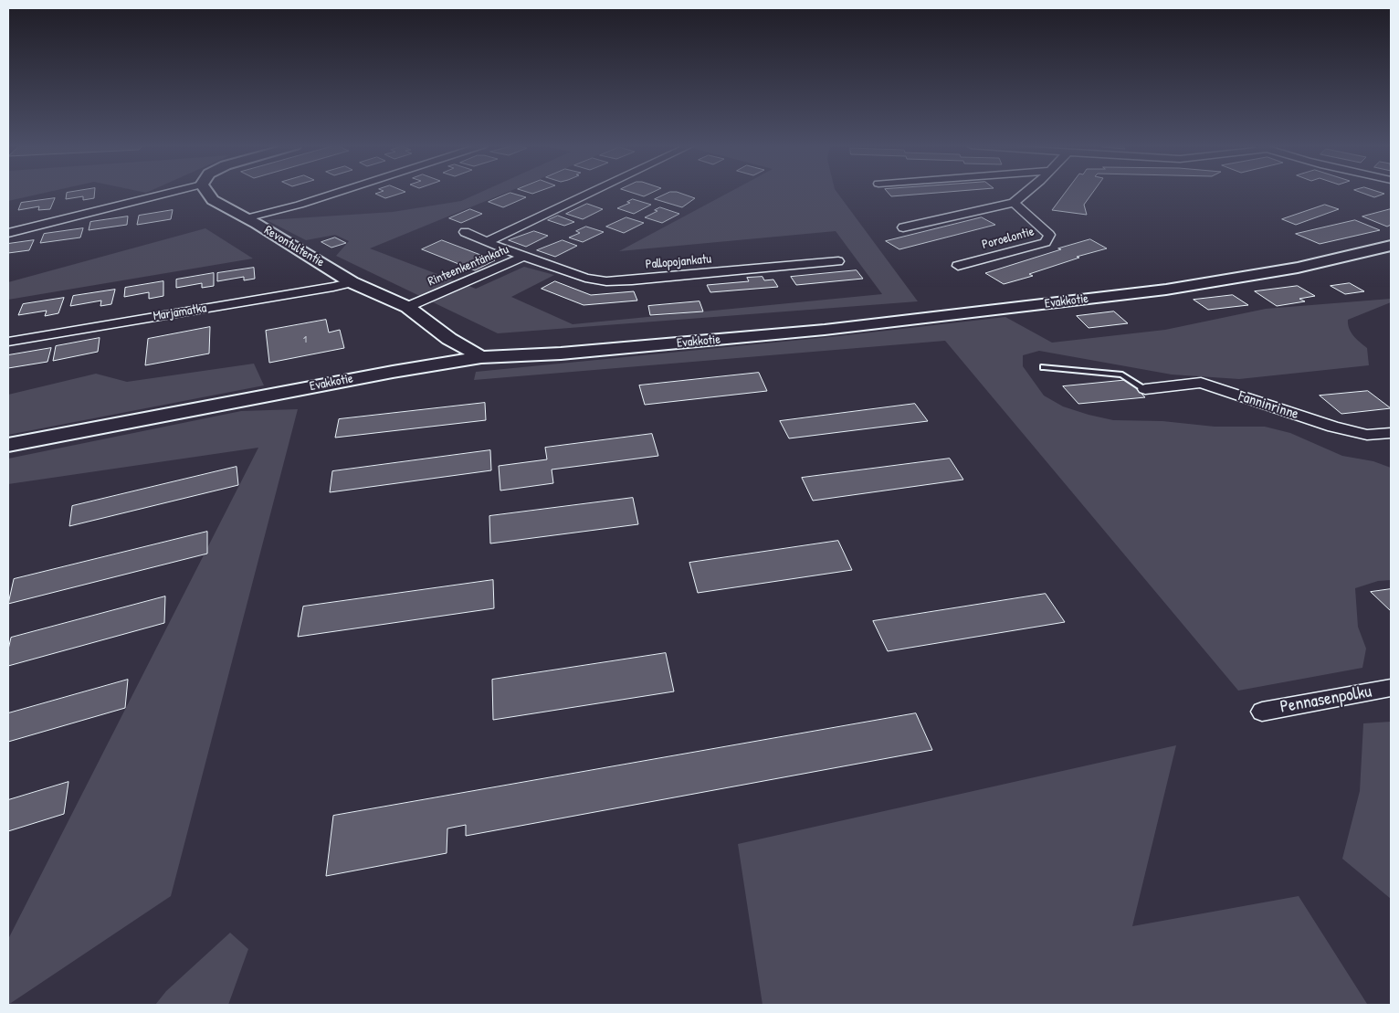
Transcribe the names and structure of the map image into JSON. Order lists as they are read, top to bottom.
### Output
{
  "streets": {
    "street": [
      "Poroelontie",
      "Revontultentie",
      "Pallopojankatu",
      "Rinteenkentänkatu",
      "Evakkotie",
      "Marjamatka",
      "Fanninrinne",
      "Pennasenpolku"
    ]
  },
  "crossings": [
    ["Revontultentie", "Rinteenkentänkatu"],
    ["Revontultentie", "Evakkotie"],
    ["Revontultentie", "Marjamatka"],
    ["Pallopojankatu", "Rinteenkentänkatu"]
  ],
  "house_numbers": ["1"]
}
